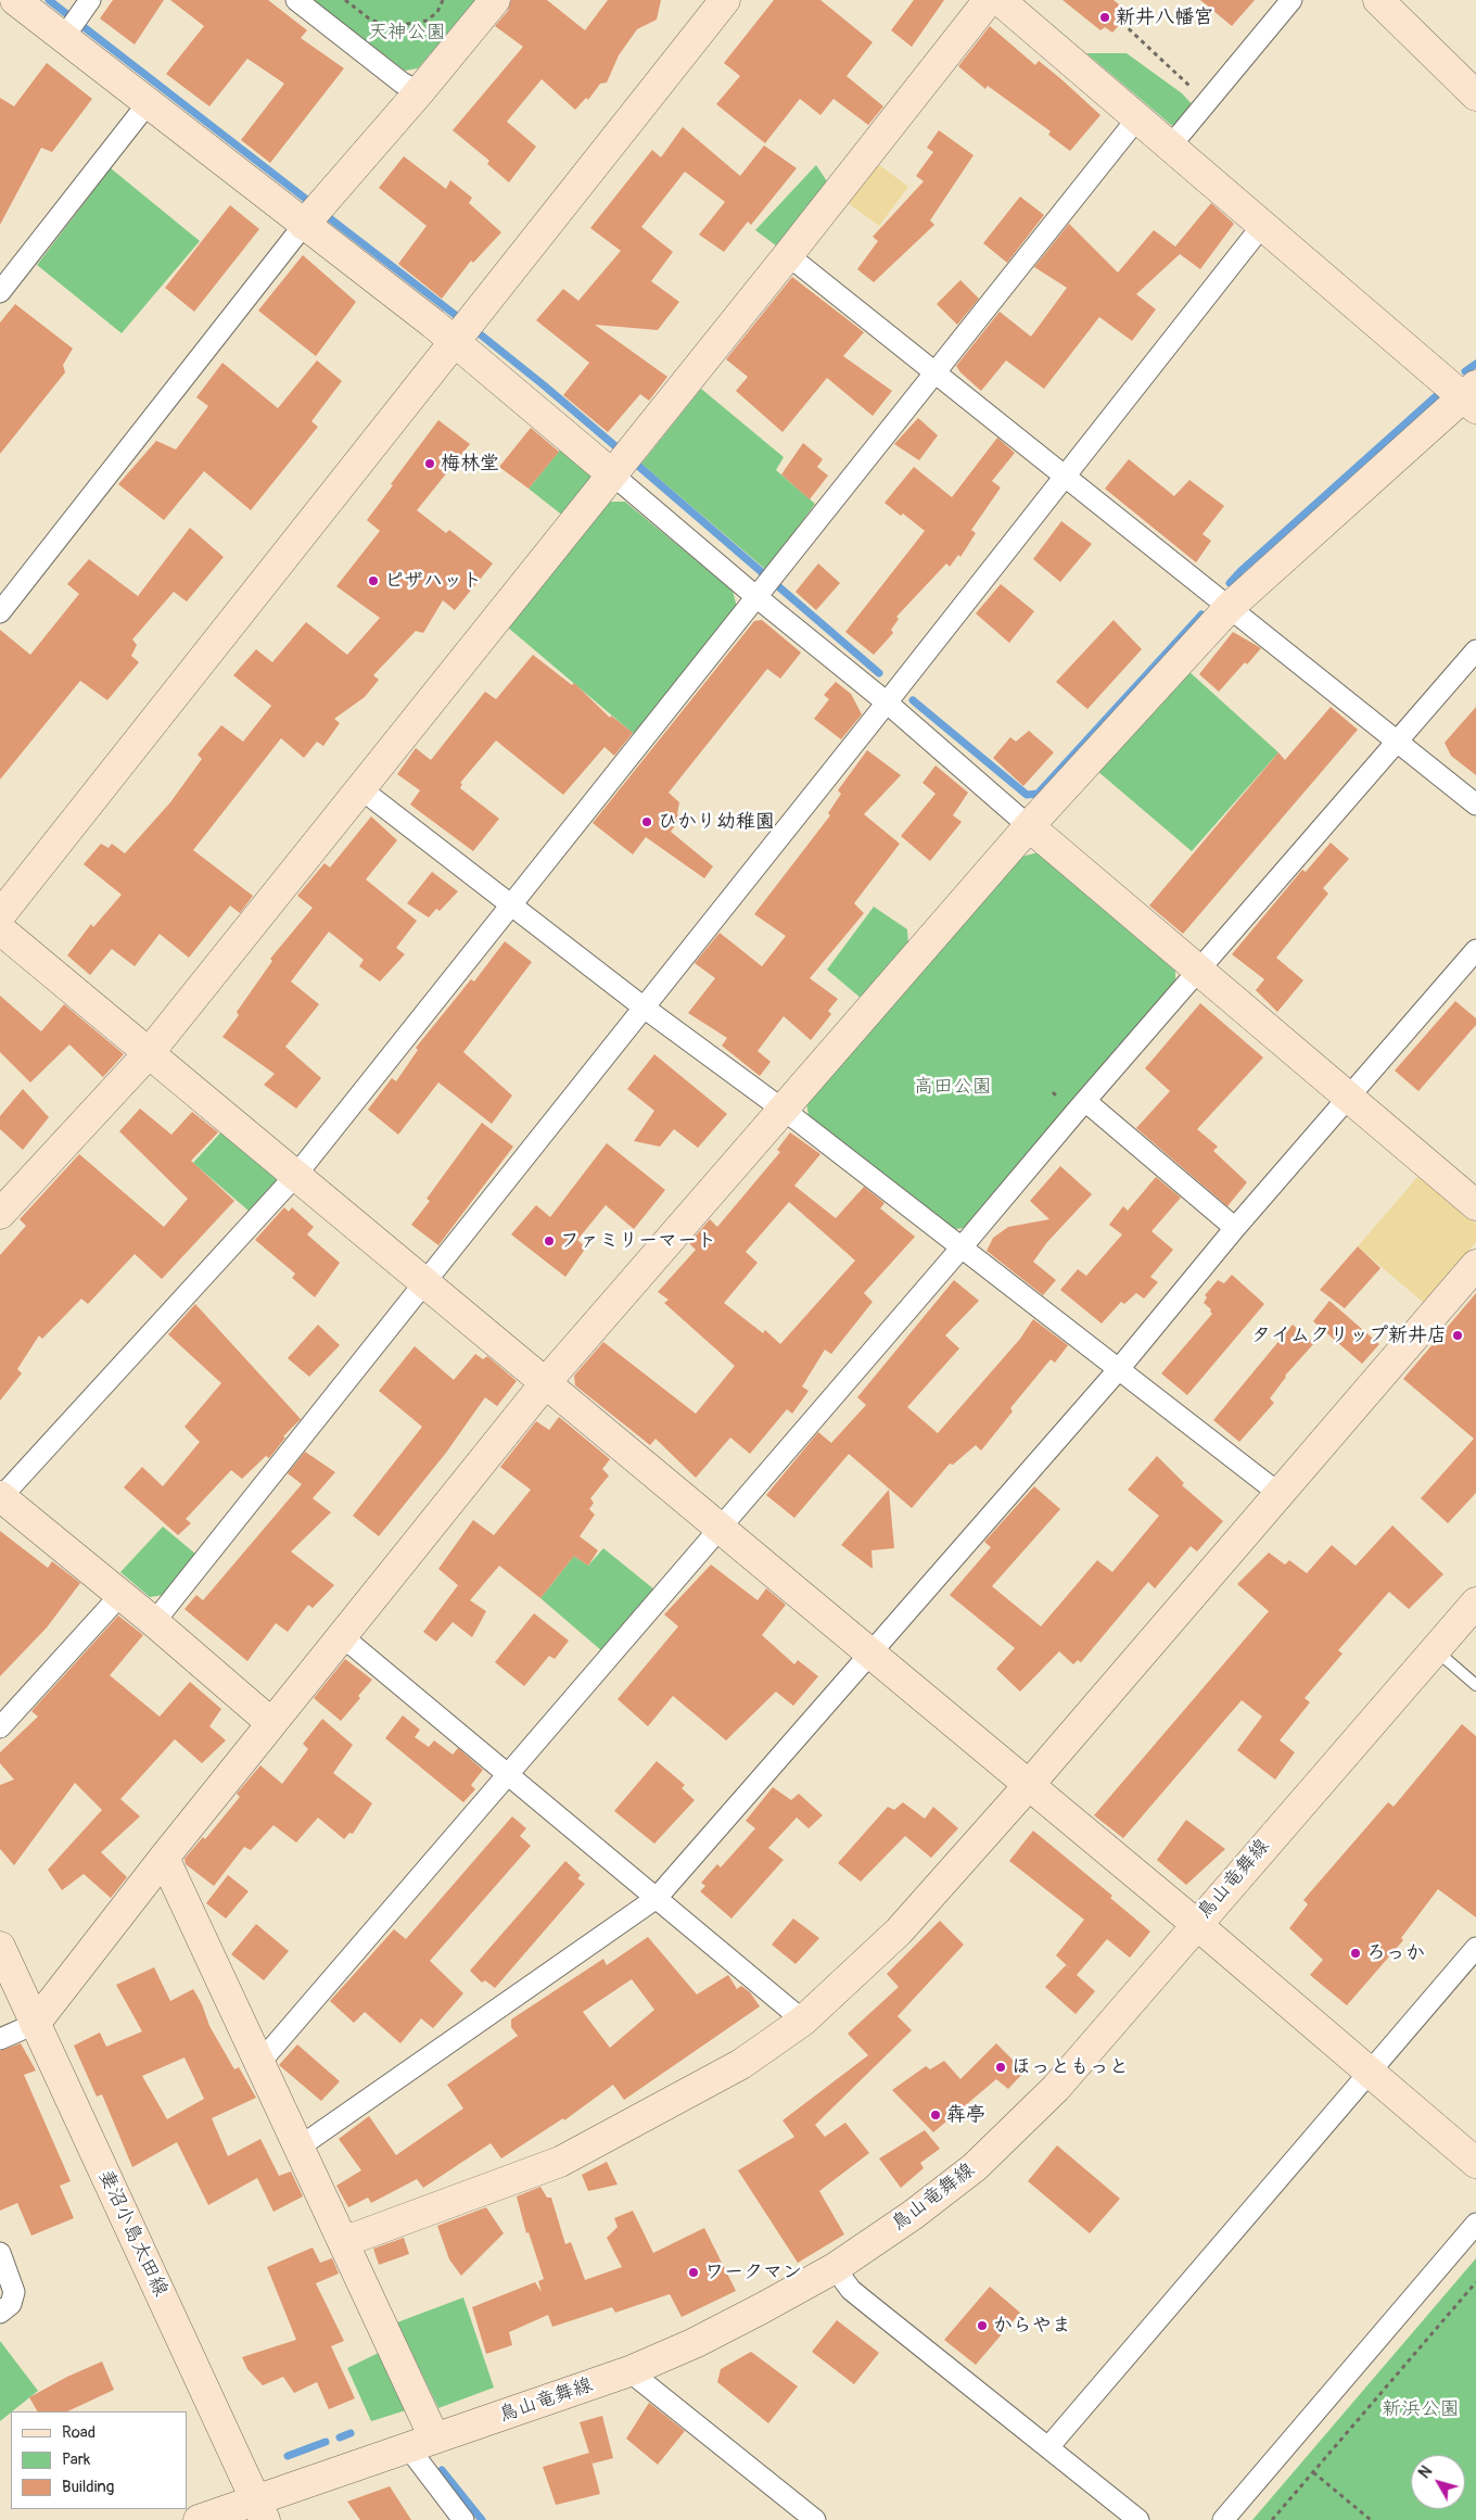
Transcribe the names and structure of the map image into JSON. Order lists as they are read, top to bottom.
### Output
{
  "streets": {
    "street": ["鳥山竜舞線", "妻沼小島太田線"]
  },
  "crossings": [
    ["鳥山竜舞線", "妻沼小島太田線"]
  ],
  "parks": ["天神公園", "高田公園", "新浜公園"],
  "places": [
    "新井八幡宮",
    "梅林堂",
    "ピザハット",
    "ひかり幼稚園",
    "ファミリーマート",
    "タイムクリップ新井店",
    "ろっか",
    "ほっともっと",
    "犇亭",
    "ワークマン",
    "からやま"
  ],
  "legend": ["Road", "Park", "Building"],
  "north": "top left"
}
